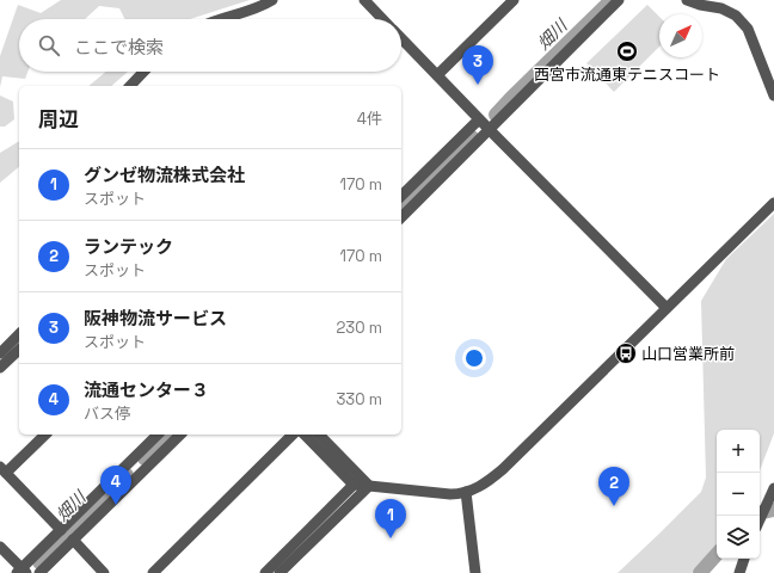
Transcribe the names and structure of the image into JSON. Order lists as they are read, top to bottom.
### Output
{
  "water": ["畑川"],
  "places": {
    "sports": ["西宮市流通東テニスコート"],
    "bus stop": ["山口営業所前"]
  },
  "north": "top right",
  "page": {
    "search": "ここで検索",
    "pins": [
      "3",
      "4",
      "2",
      "1"
    ],
    "heading": ["周辺", "4件"],
    "list": [
      {
        "mark": "1",
        "name": "グンゼ物流株式会社",
        "note": "スポット",
        "value": "170 m"
      },
      {
        "mark": "2",
        "name": "ランテック",
        "note": "スポット",
        "value": "170 m"
      },
      {
        "mark": "3",
        "name": "阪神物流サービス",
        "note": "スポット",
        "value": "230 m"
      },
      {
        "mark": "4",
        "name": "流通センター３",
        "note": "バス停",
        "value": "330 m"
      }
    ],
    "map_buttons": ["+", "−"]
  }
}
